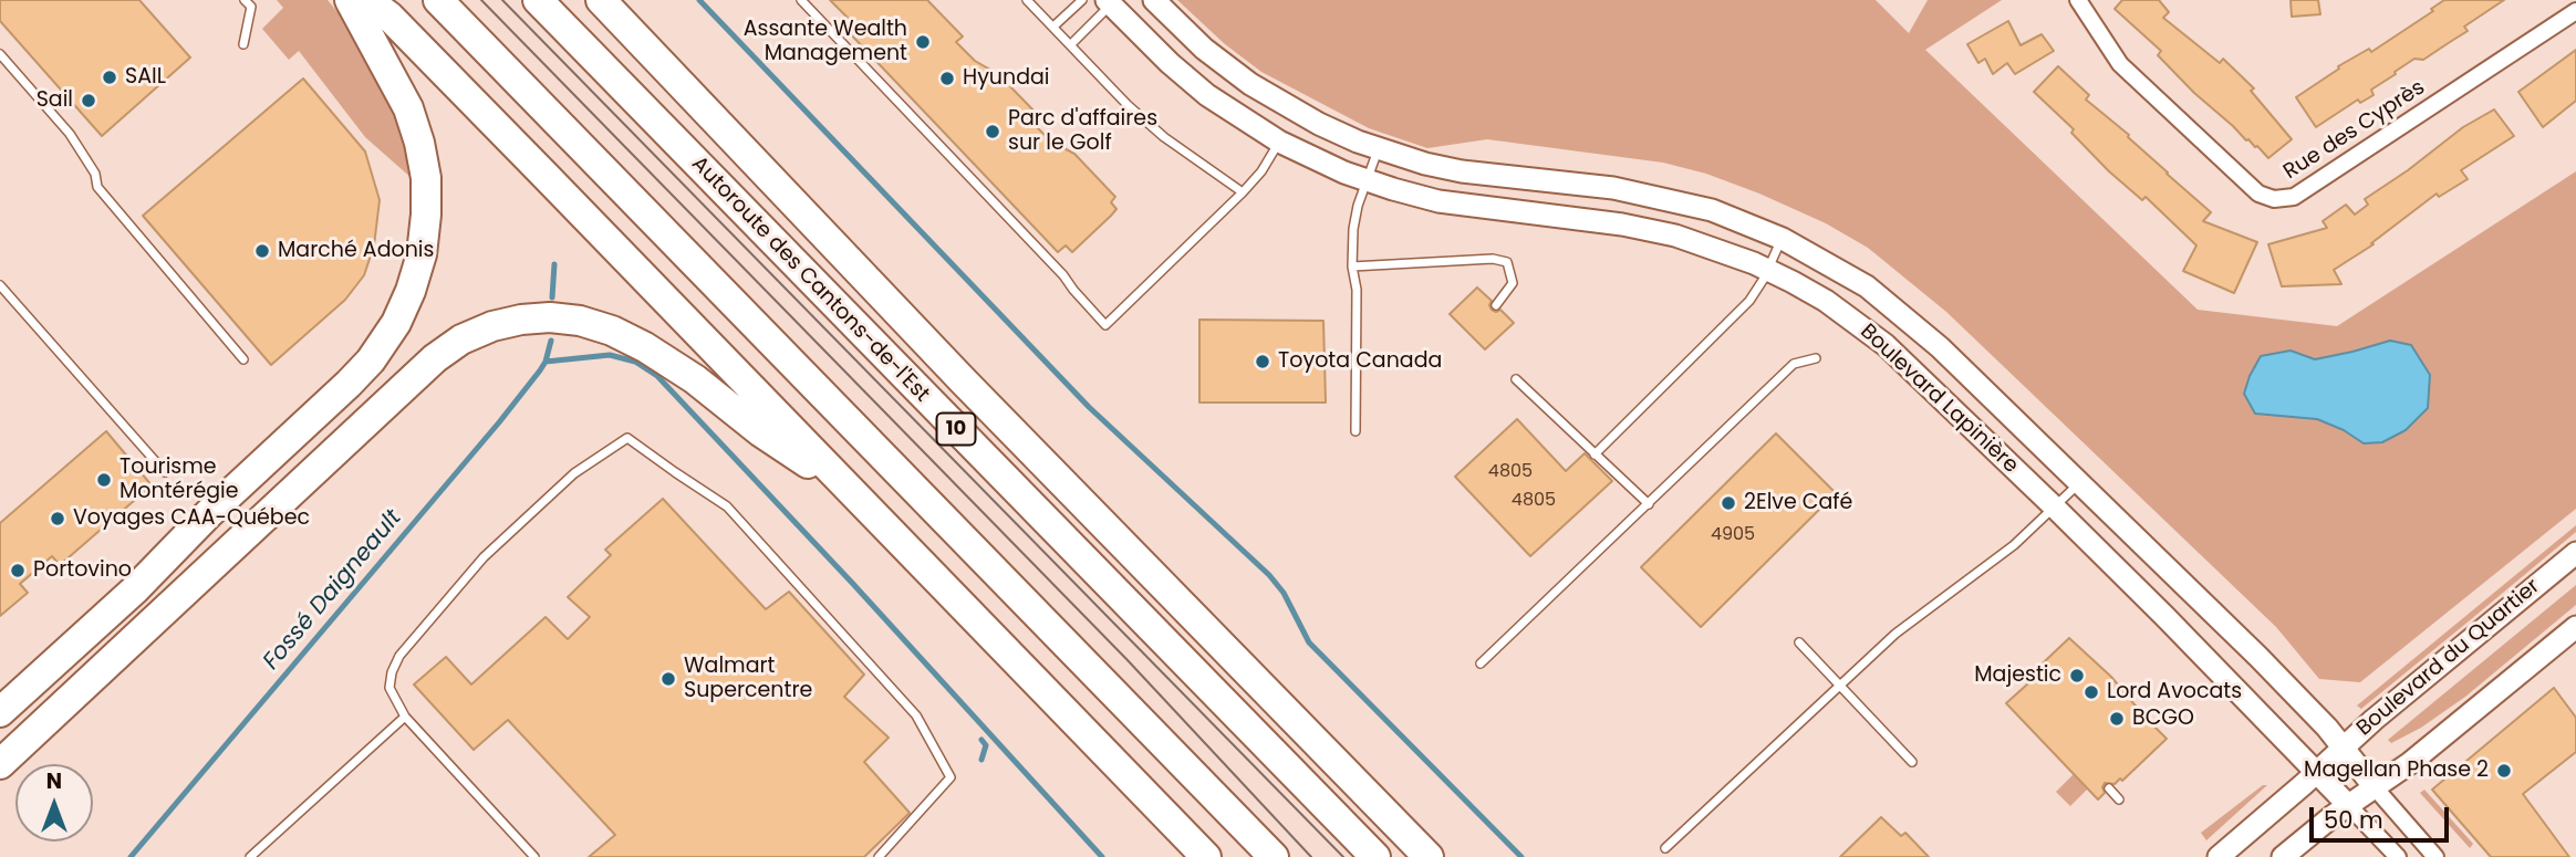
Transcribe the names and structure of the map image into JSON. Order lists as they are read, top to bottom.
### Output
{
  "streets": {
    "highway": ["Autoroute des Cantons-de-l'Est", "10"],
    "main road": ["Boulevard Lapinière", "Boulevard du Quartier"],
    "street": ["Rue des Cyprès"]
  },
  "crossings": [
    ["Boulevard Lapinière", "Boulevard du Quartier"]
  ],
  "water": ["Fossé Daigneault"],
  "places": [
    "Assante Wealth Management",
    "SAIL",
    "Hyundai",
    "Sail",
    "Parc d'affaires sur le Golf",
    "Marché Adonis",
    "Toyota Canada",
    "Tourisme Montérégie",
    "2Elve Café",
    "Voyages CAA-Québec",
    "Portovino",
    "Majestic",
    "Walmart Supercentre",
    "Lord Avocats",
    "BCGO",
    "Magellan Phase 2"
  ],
  "house_numbers": ["4805", "4805", "4905"],
  "scale_bar": "50 m",
  "north": "top"
}
